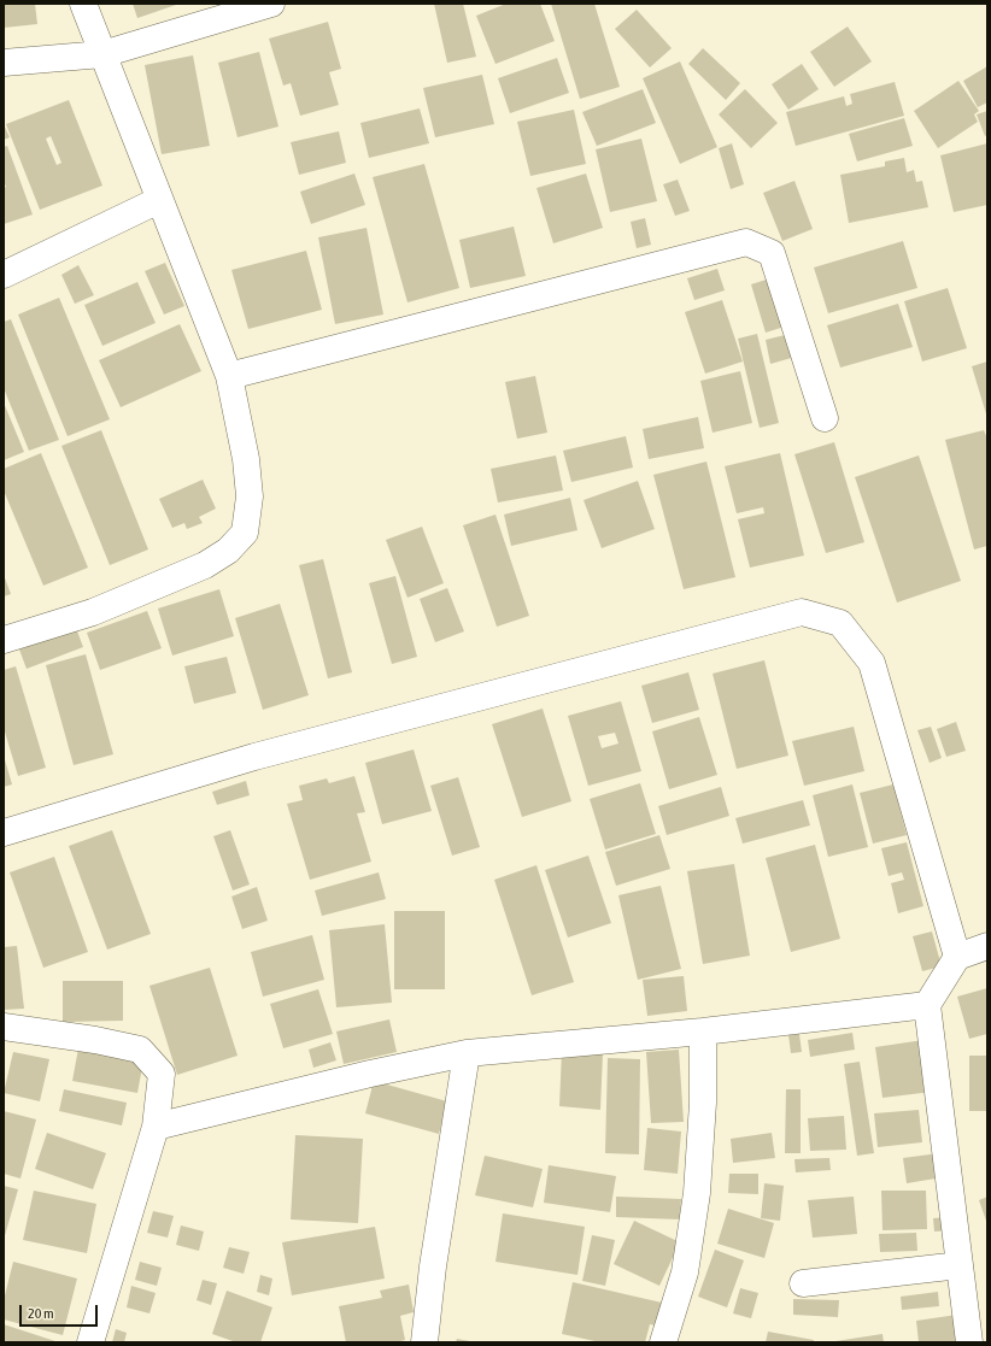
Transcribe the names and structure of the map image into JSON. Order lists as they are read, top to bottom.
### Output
{
  "scale_bar": "20 m"
}
